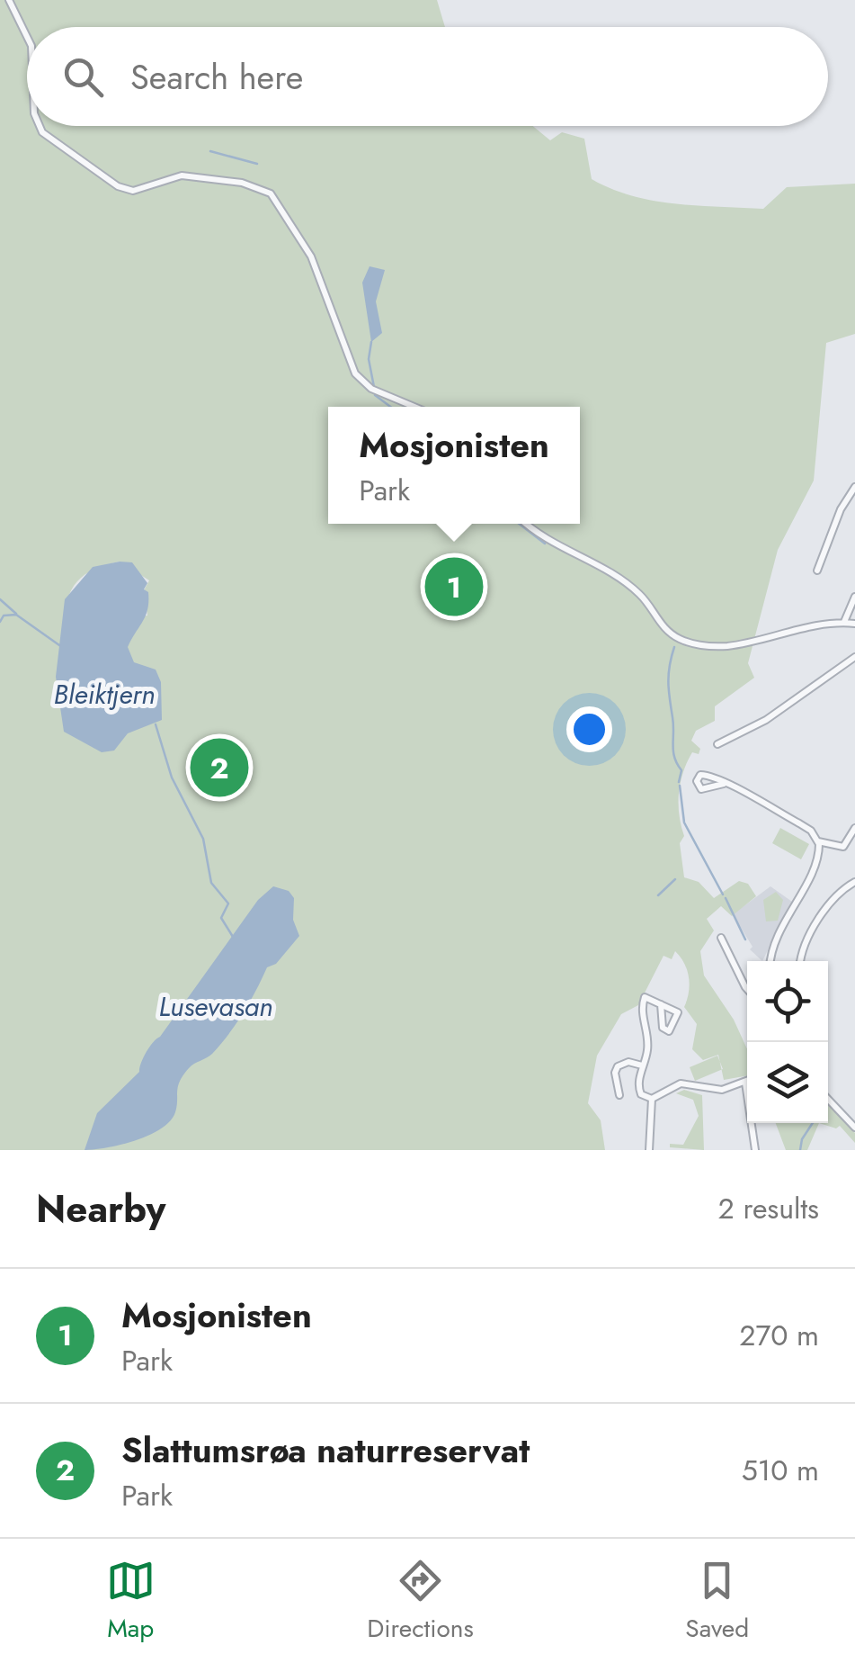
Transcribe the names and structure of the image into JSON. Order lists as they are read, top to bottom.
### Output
{
  "water": ["Bleiktjern", "Lusevasan"],
  "page": {
    "search": "Search here",
    "popup": ["Mosjonisten", "Park"],
    "pins": ["1", "2"],
    "heading": ["Nearby", "2 results"],
    "list": [
      {
        "mark": "1",
        "name": "Mosjonisten",
        "note": "Park",
        "value": "270 m"
      },
      {
        "mark": "2",
        "name": "Slattumsrøa naturreservat",
        "note": "Park",
        "value": "510 m"
      }
    ],
    "nav": ["Map", "Directions", "Saved"]
  }
}
